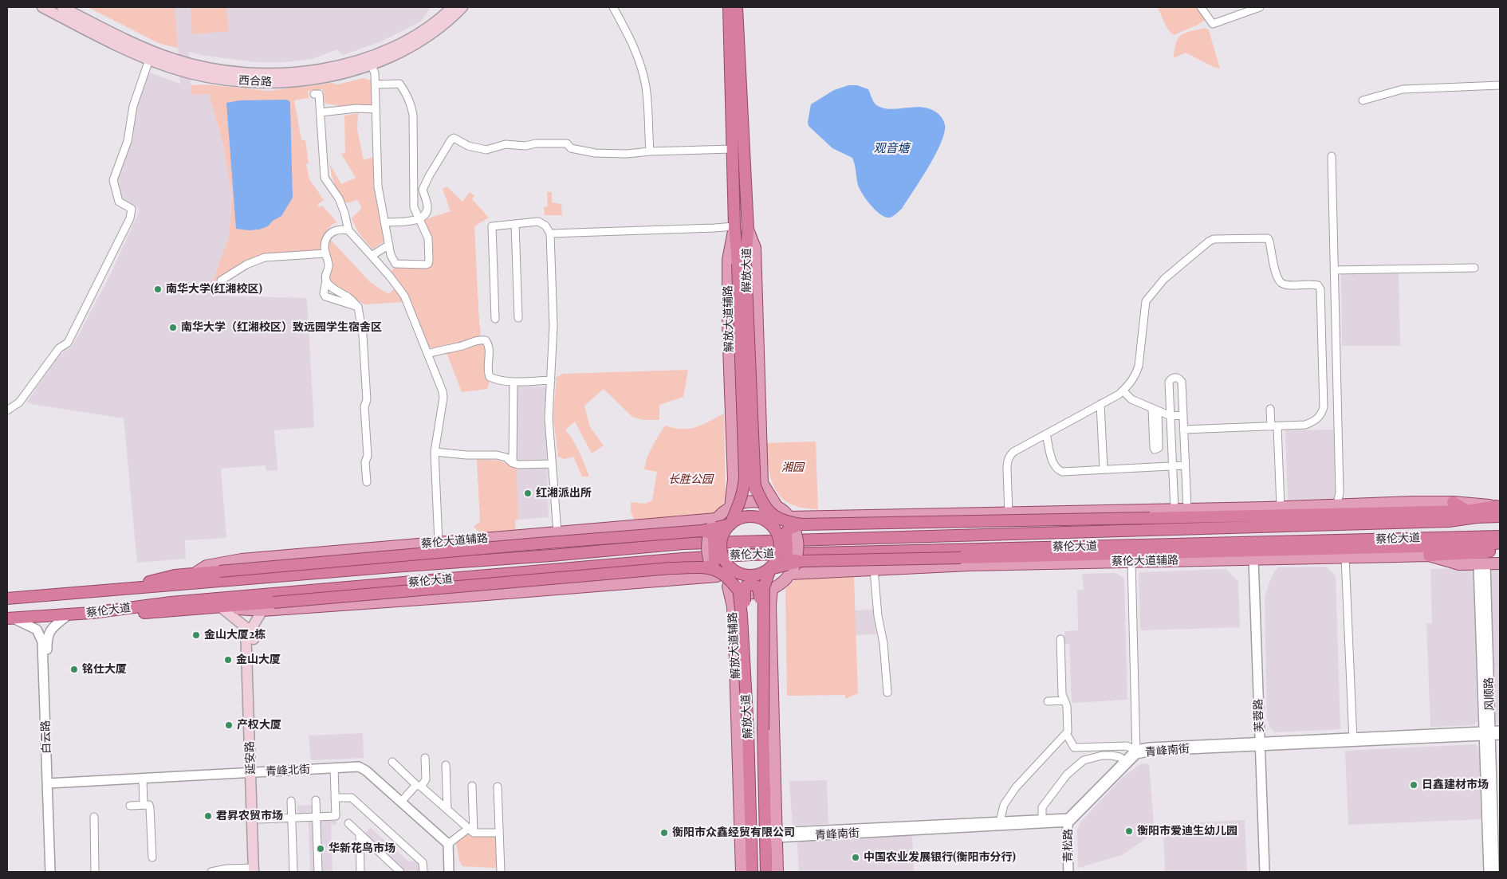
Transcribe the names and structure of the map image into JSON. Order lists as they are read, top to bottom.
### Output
{
  "streets": {
    "highway": ["解放大道", "蔡伦大道"],
    "main road": [
      "西合路",
      "解放大道辅路",
      "蔡伦大道辅路",
      "延安路"
    ],
    "street": [
      "风顺路",
      "芙蓉路",
      "白云路",
      "青峰南街",
      "青峰北街",
      "青松路"
    ]
  },
  "crossings": [
    ["解放大道", "解放大道辅路"],
    ["解放大道", "青峰南街"],
    ["蔡伦大道", "白云路"],
    ["风顺路", "青峰南街"],
    ["芙蓉路", "青峰南街"],
    ["白云路", "青峰北街"],
    ["青峰南街", "青松路"],
    ["延安路", "青峰北街"]
  ],
  "water": ["观音塘"],
  "parks": ["湘园", "长胜公园"],
  "places": [
    "南华大学(红湘校区)",
    "南华大学（红湘校区）致远园学生宿舍区",
    "红湘派出所",
    "金山大厦2栋",
    "金山大厦",
    "铭仕大厦",
    "产权大厦",
    "日鑫建材市场",
    "君昇农贸市场",
    "衡阳市爱迪生幼儿园",
    "衡阳市众鑫经贸有限公司",
    "华新花鸟市场",
    "中国农业发展银行(衡阳市分行)"
  ]
}
